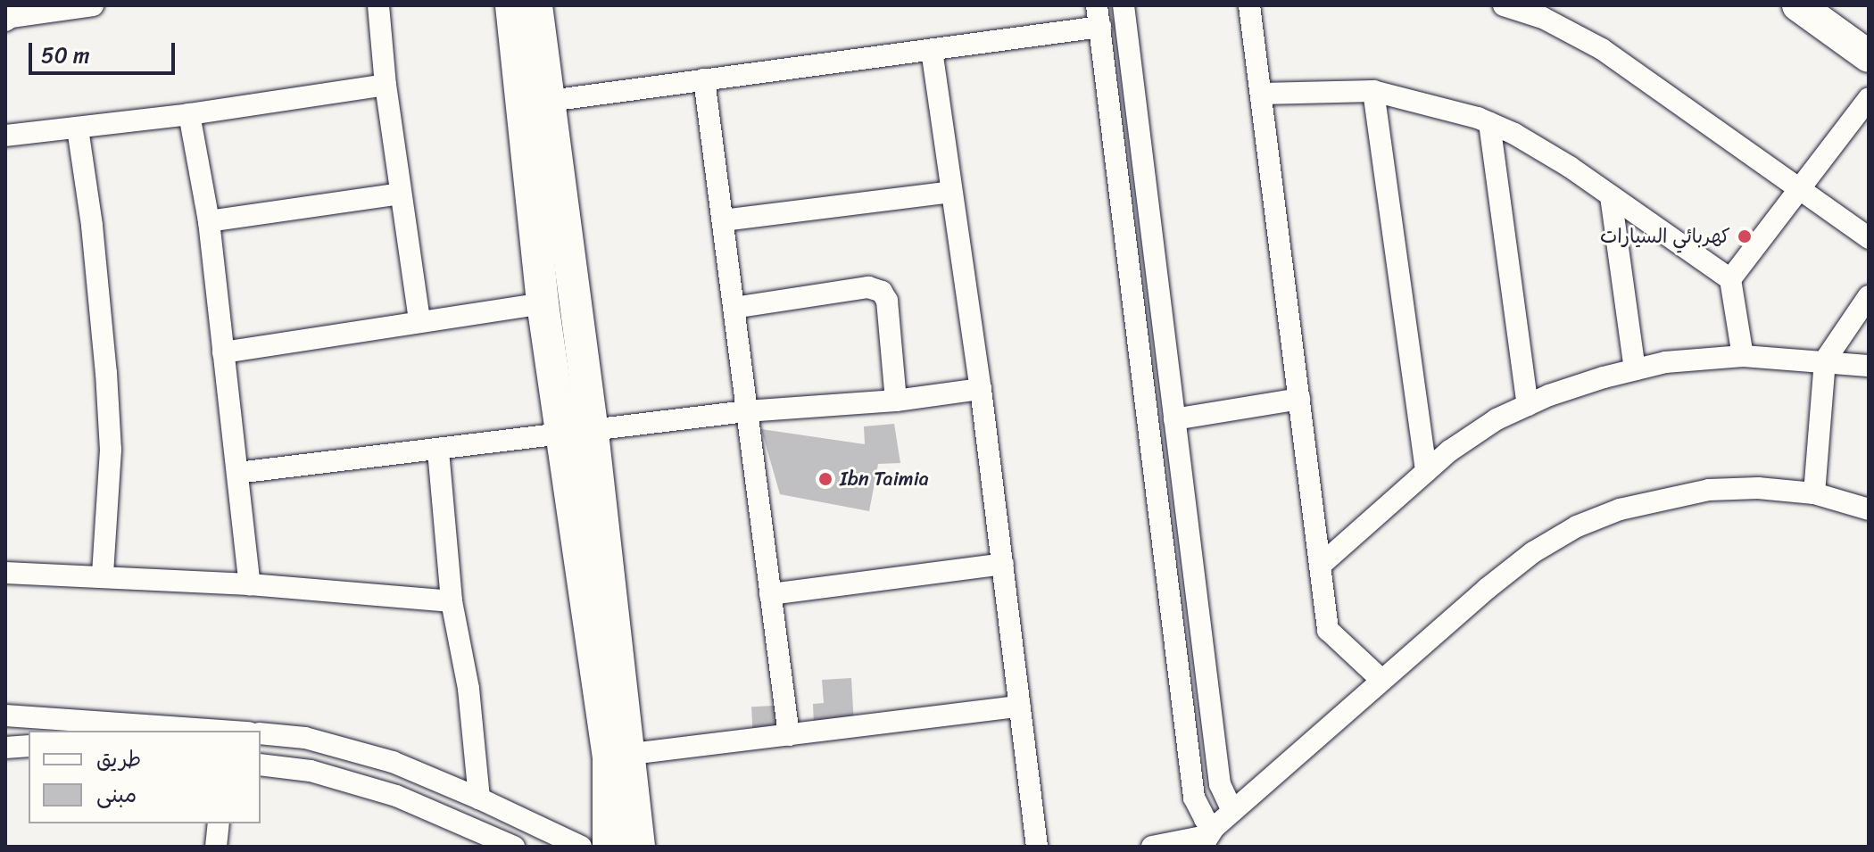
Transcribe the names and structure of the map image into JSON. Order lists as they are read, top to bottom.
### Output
{
  "places": ["كهربائي السيارات", "Ibn Taimia"],
  "legend": ["طريق", "مبنى"],
  "scale_bar": "50 m"
}
